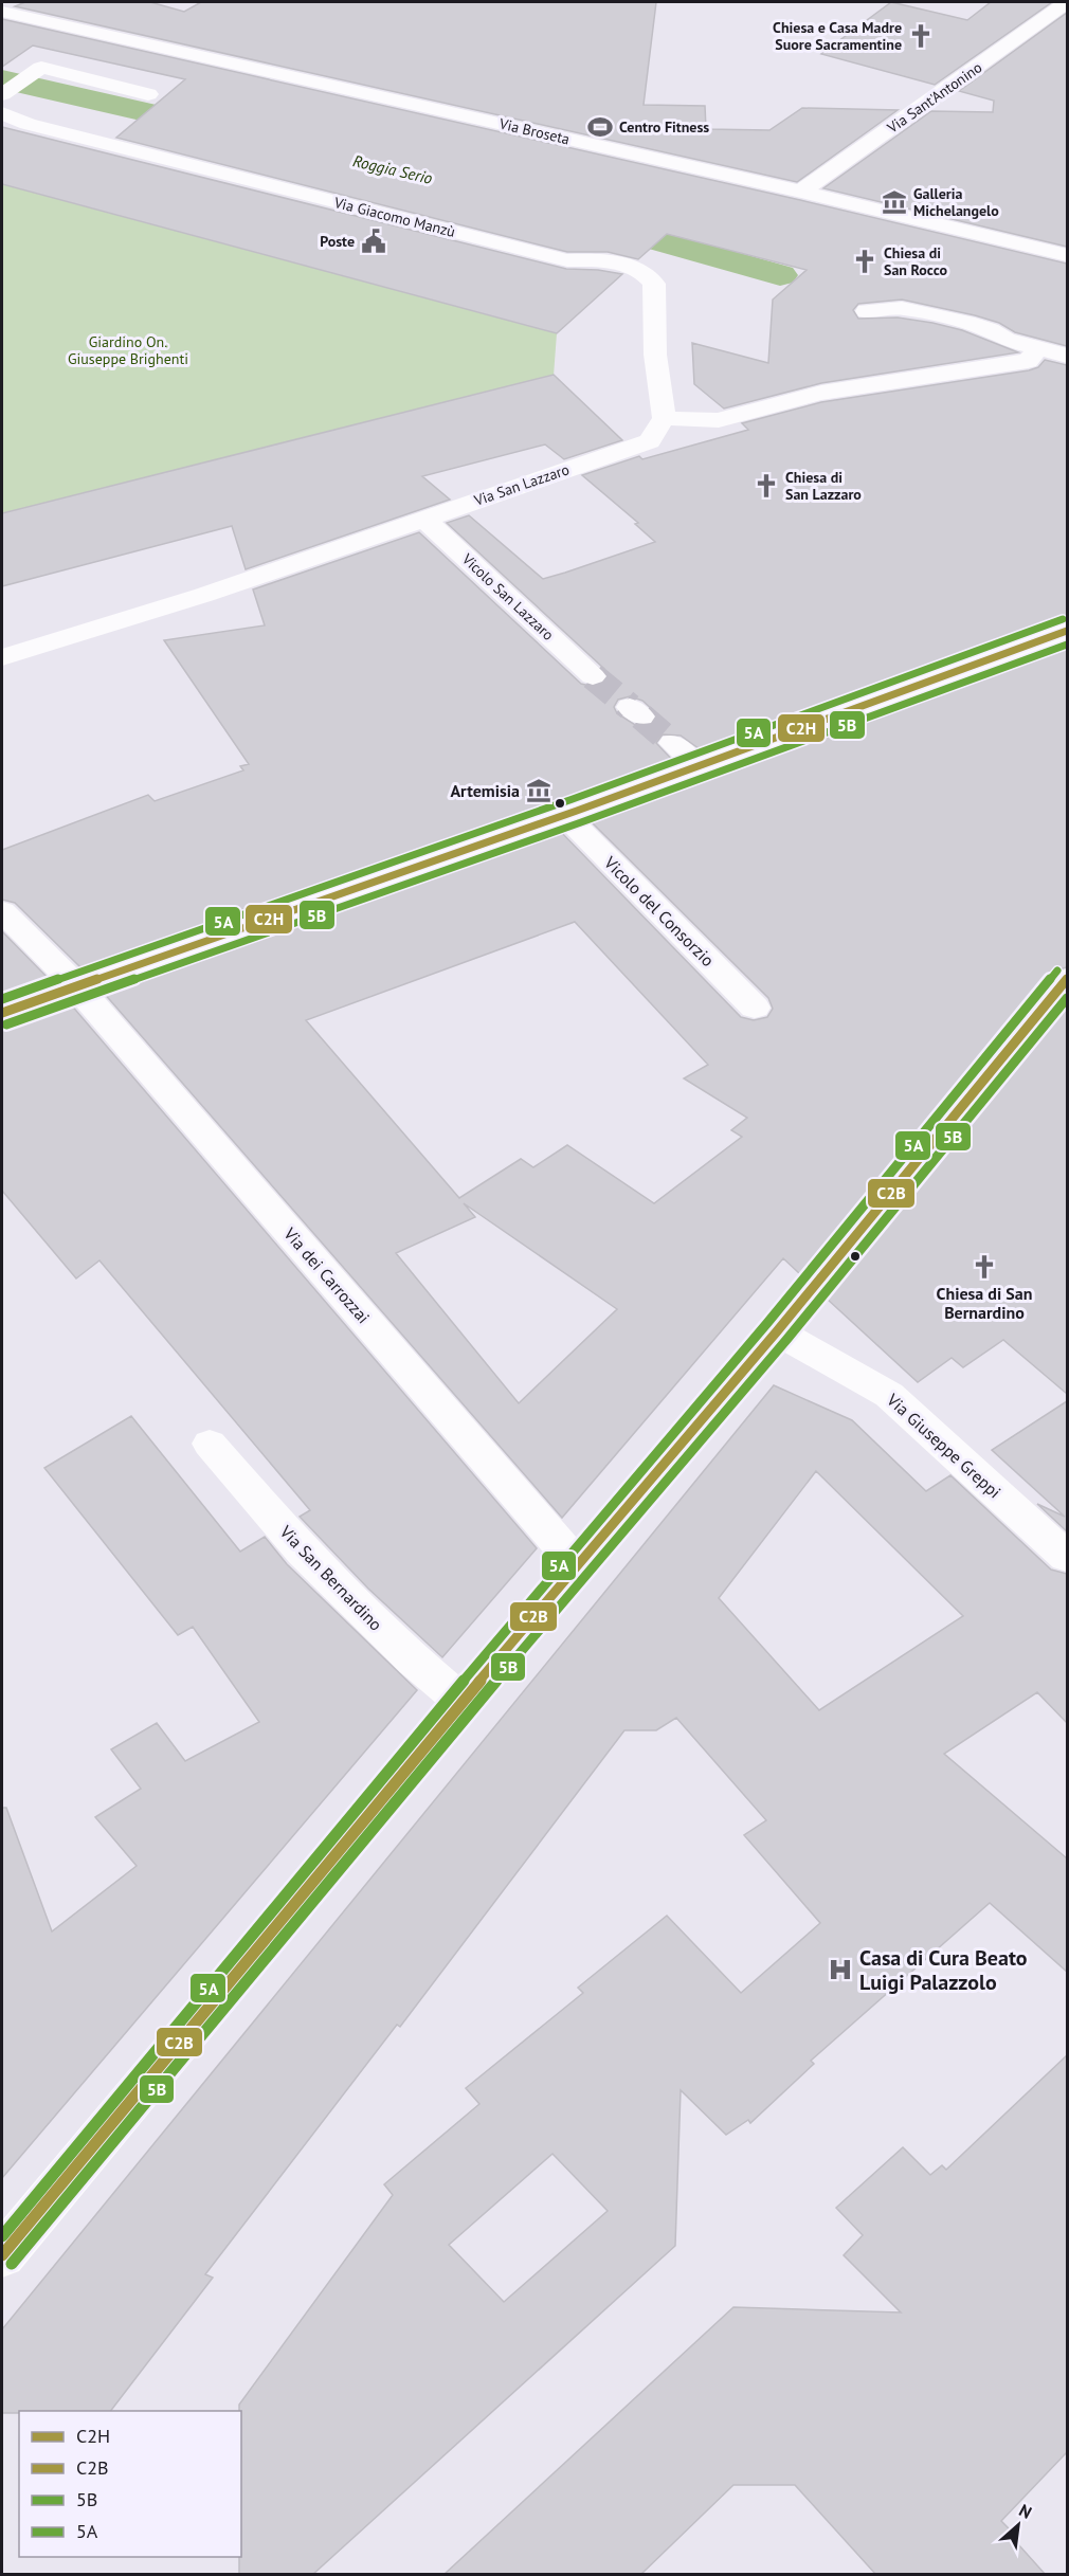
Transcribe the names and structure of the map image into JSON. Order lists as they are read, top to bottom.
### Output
{
  "streets": {
    "street": [
      "Via Sant'Antonino",
      "Via Broseta",
      "Via Giacomo Manzù",
      "Via San Lazzaro",
      "Vicolo San Lazzaro",
      "Vicolo del Consorzio",
      "Via dei Carrozzai",
      "Via Giuseppe Greppi",
      "Via San Bernardino"
    ]
  },
  "crossings": [
    ["Via Sant'Antonino", "Via Broseta"],
    ["Via Giacomo Manzù", "Via San Lazzaro"],
    ["Via San Lazzaro", "Vicolo San Lazzaro"]
  ],
  "water": ["Roggia Serio"],
  "parks": ["Giardino On. Giuseppe Brighenti"],
  "places": {
    "church": [
      "Chiesa e Casa Madre Suore Sacramentine",
      "Chiesa di San Rocco",
      "Chiesa di San Lazzaro",
      "Chiesa di San Bernardino"
    ],
    "sports": ["Centro Fitness"],
    "museum": ["Galleria Michelangelo", "Artemisia"],
    "public building": ["Poste"],
    "hospital": ["Casa di Cura Beato Luigi Palazzolo"]
  },
  "lines": [
    "transit line 5A",
    "transit line C2H",
    "transit line 5B",
    "transit line C2B"
  ],
  "legend": [
    "C2H",
    "C2B",
    "5B",
    "5A"
  ],
  "north": "top right"
}
